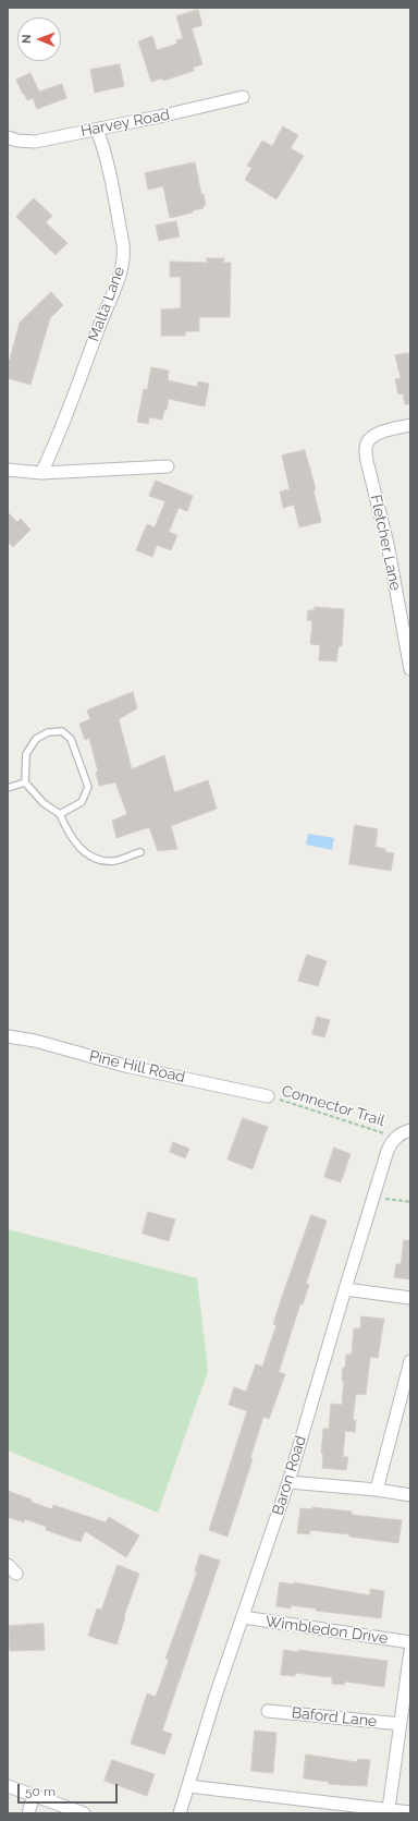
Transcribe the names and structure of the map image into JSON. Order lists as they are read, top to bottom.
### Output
{
  "streets": {
    "street": [
      "Harvey Road",
      "Malta Lane",
      "Fletcher Lane",
      "Pine Hill Road",
      "Baron Road",
      "Wimbledon Drive",
      "Baford Lane"
    ],
    "path": ["Connector Trail"]
  },
  "crossings": [
    ["Harvey Road", "Malta Lane"],
    ["Pine Hill Road", "Connector Trail"],
    ["Connector Trail", "Baron Road"],
    ["Baron Road", "Wimbledon Drive"]
  ],
  "scale_bar": "50 m",
  "north": "left"
}
